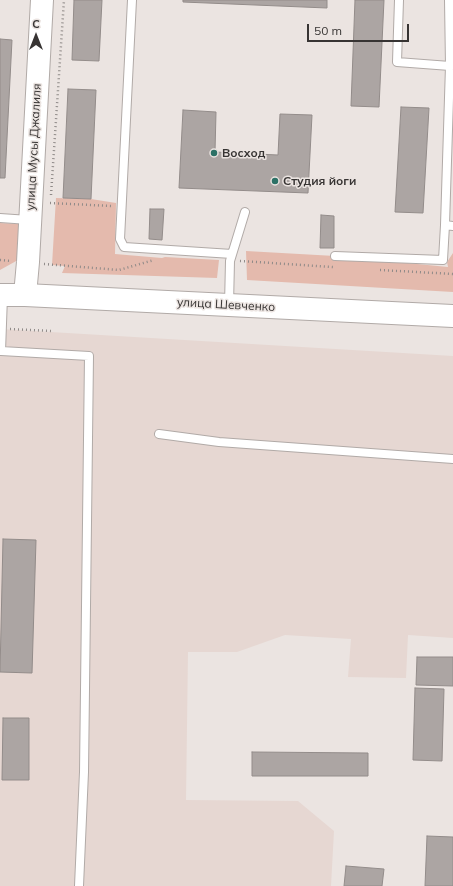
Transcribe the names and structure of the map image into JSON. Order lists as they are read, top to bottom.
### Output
{
  "streets": {
    "main road": ["улица Мусы Джалиля", "улица Шевченко"]
  },
  "crossings": [
    ["улица Мусы Джалиля", "улица Шевченко"]
  ],
  "places": ["Восход", "Студия йоги"],
  "scale_bar": "50 m",
  "north": "top"
}
